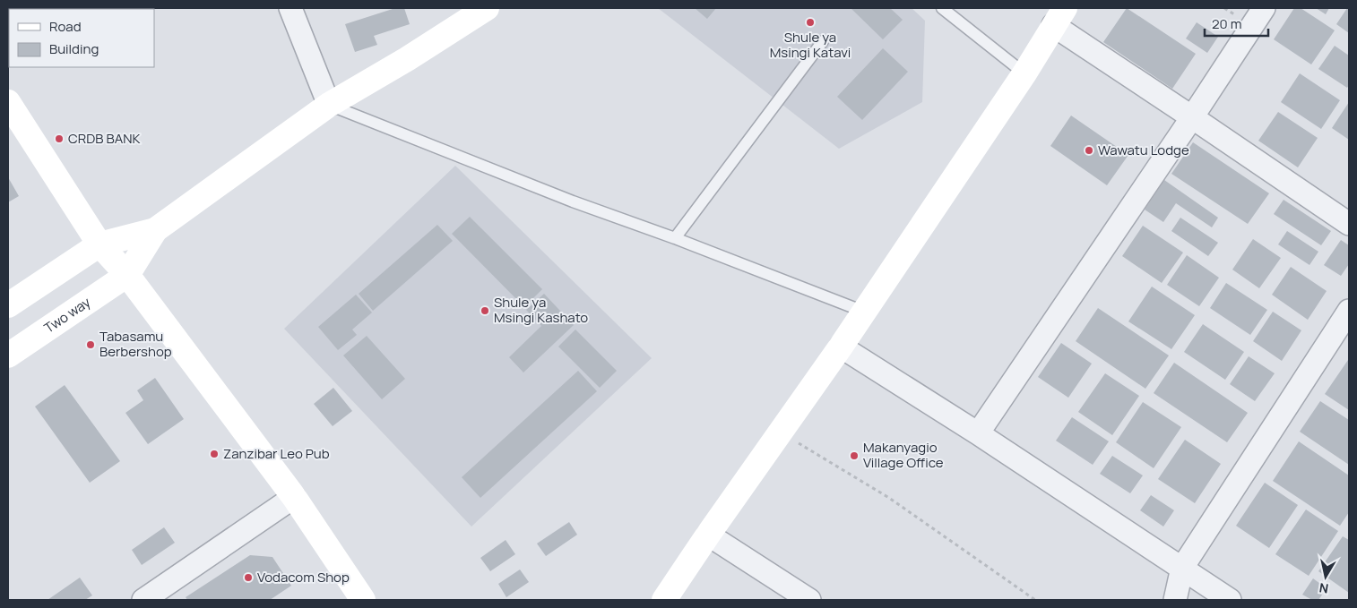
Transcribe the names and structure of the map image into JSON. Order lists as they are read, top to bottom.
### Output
{
  "streets": {
    "street": ["Two way"]
  },
  "places": [
    "Shule ya Msingi Katavi",
    "CRDB BANK",
    "Wawatu Lodge",
    "Shule ya Msingi Kashato",
    "Tabasamu Berbershop",
    "Zanzibar Leo Pub",
    "Makanyagio Village Office",
    "Vodacom Shop"
  ],
  "legend": ["Road", "Building"],
  "scale_bar": "20 m",
  "north": "bottom"
}
